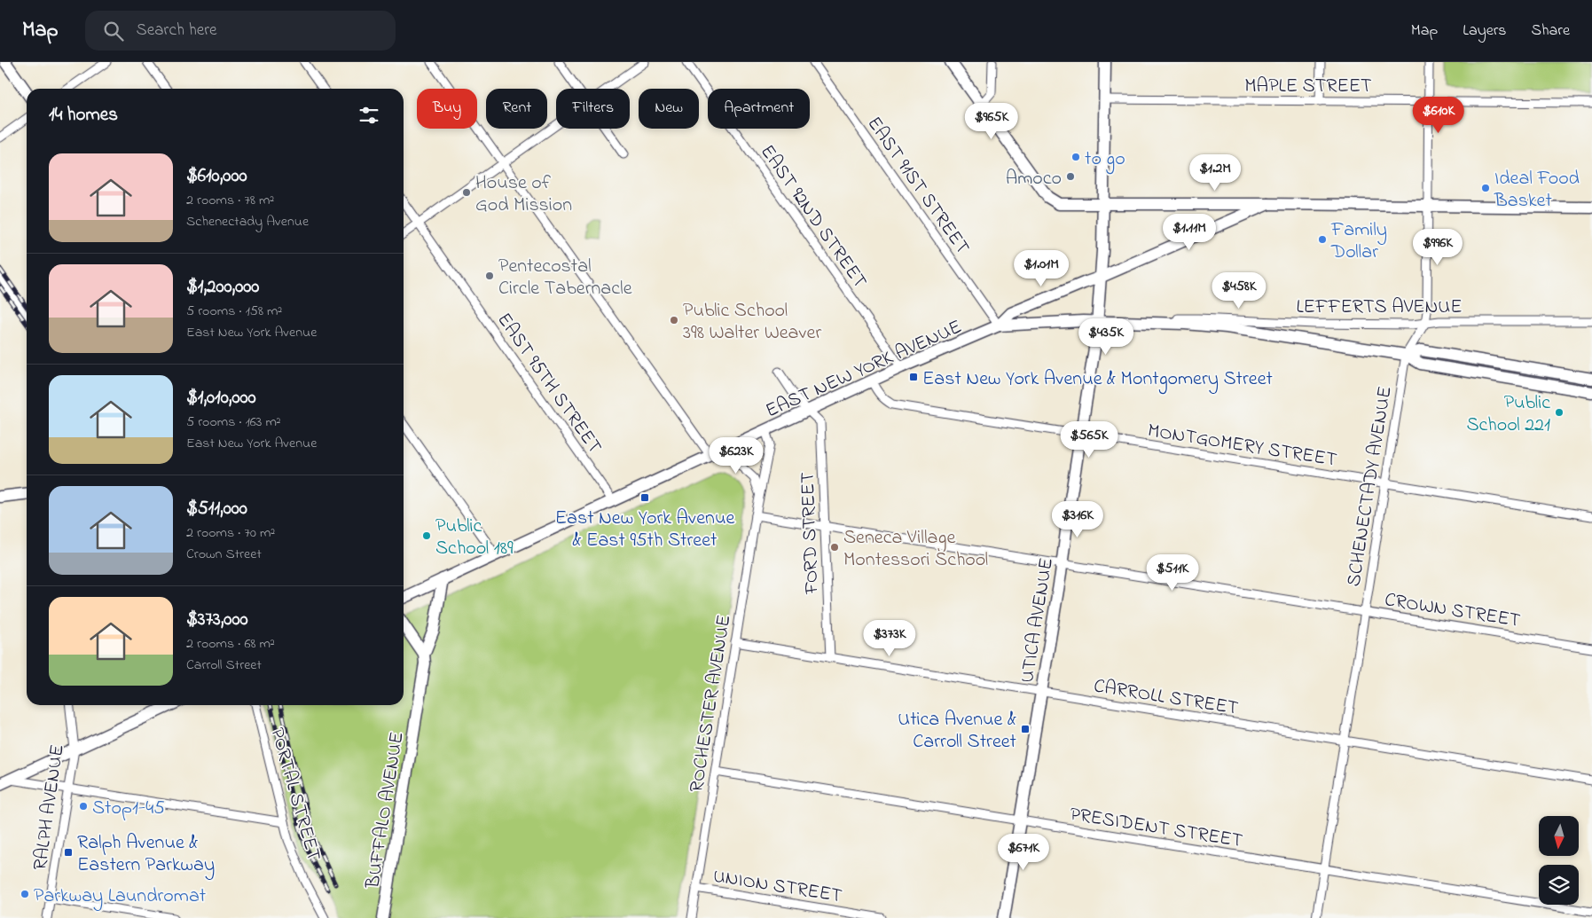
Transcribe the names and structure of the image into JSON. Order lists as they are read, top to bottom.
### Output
{
  "streets": {
    "main road": ["EAST NEW YORK AVENUE", "UTICA AVENUE", "BUFFALO AVENUE"],
    "street": [
      "MAPLE STREET",
      "EAST 91ST STREET",
      "EAST 92ND STREET",
      "LEFFERTS AVENUE",
      "EAST 95TH STREET",
      "MONTGOMERY STREET",
      "SCHENECTADY AVENUE",
      "FORD STREET",
      "CROWN STREET",
      "CARROLL STREET",
      "ROCHESTER AVENUE",
      "PORTAL STREET",
      "RALPH AVENUE",
      "PRESIDENT STREET",
      "UNION STREET"
    ]
  },
  "crossings": [
    ["MAPLE STREET", "SCHENECTADY AVENUE"],
    ["MAPLE STREET", "UTICA AVENUE"],
    ["EAST 91ST STREET", "EAST NEW YORK AVENUE"],
    ["EAST 92ND STREET", "EAST NEW YORK AVENUE"],
    ["LEFFERTS AVENUE", "SCHENECTADY AVENUE"],
    ["EAST NEW YORK AVENUE", "EAST 95TH STREET"],
    ["EAST NEW YORK AVENUE", "MONTGOMERY STREET"],
    ["EAST NEW YORK AVENUE", "SCHENECTADY AVENUE"],
    ["EAST NEW YORK AVENUE", "FORD STREET"],
    ["EAST NEW YORK AVENUE", "UTICA AVENUE"],
    ["EAST NEW YORK AVENUE", "ROCHESTER AVENUE"],
    ["EAST NEW YORK AVENUE", "BUFFALO AVENUE"],
    ["MONTGOMERY STREET", "SCHENECTADY AVENUE"],
    ["MONTGOMERY STREET", "UTICA AVENUE"],
    ["SCHENECTADY AVENUE", "CROWN STREET"],
    ["SCHENECTADY AVENUE", "CARROLL STREET"],
    ["SCHENECTADY AVENUE", "PRESIDENT STREET"],
    ["FORD STREET", "CROWN STREET"],
    ["FORD STREET", "CARROLL STREET"],
    ["CROWN STREET", "UTICA AVENUE"],
    ["CROWN STREET", "ROCHESTER AVENUE"],
    ["UTICA AVENUE", "CARROLL STREET"],
    ["UTICA AVENUE", "PRESIDENT STREET"],
    ["CARROLL STREET", "ROCHESTER AVENUE"],
    ["ROCHESTER AVENUE", "PRESIDENT STREET"],
    ["ROCHESTER AVENUE", "UNION STREET"]
  ],
  "places": {
    "other": [
      "to go",
      "Amoco",
      "Ideal Food Basket",
      "House of God Mission",
      "Family Dollar",
      "Pentecostal Circle Tabernacle",
      "Public School 398 Walter Weaver",
      "Public School 221",
      "Public School 189",
      "Seneca Village Montessori School",
      "Stop1-45",
      "Parkway Laundromat"
    ],
    "transit": [
      "East New York Avenue & Montgomery Street",
      "East New York Avenue & East 95th Street",
      "Utica Avenue & Carroll Street",
      "Ralph Avenue & Eastern Parkway"
    ]
  },
  "north": "bottom",
  "page": {
    "header": "Map",
    "search": "Search here",
    "nav": ["Map", "Layers", "Share"],
    "chip": [
      "Buy",
      "Rent",
      "Filters",
      "New",
      "Apartment"
    ],
    "heading": "14 homes",
    "price": [
      "$610K",
      "$965K",
      "$1.2M",
      "$1.11M",
      "$996K",
      "$1.01M",
      "$458K",
      "$435K",
      "$565K",
      "$623K",
      "$316K",
      "$511K",
      "$373K",
      "$671K"
    ],
    "list": [
      {
        "name": "$610,000",
        "note": "2 rooms · 78 m² · Schenectady Avenue"
      },
      {
        "name": "$1,200,000",
        "note": "5 rooms · 158 m² · East New York Avenue"
      },
      {
        "name": "$1,010,000",
        "note": "5 rooms · 163 m² · East New York Avenue"
      },
      {
        "name": "$511,000",
        "note": "2 rooms · 70 m² · Crown Street"
      },
      {
        "name": "$373,000",
        "note": "2 rooms · 68 m² · Carroll Street"
      }
    ]
  }
}
